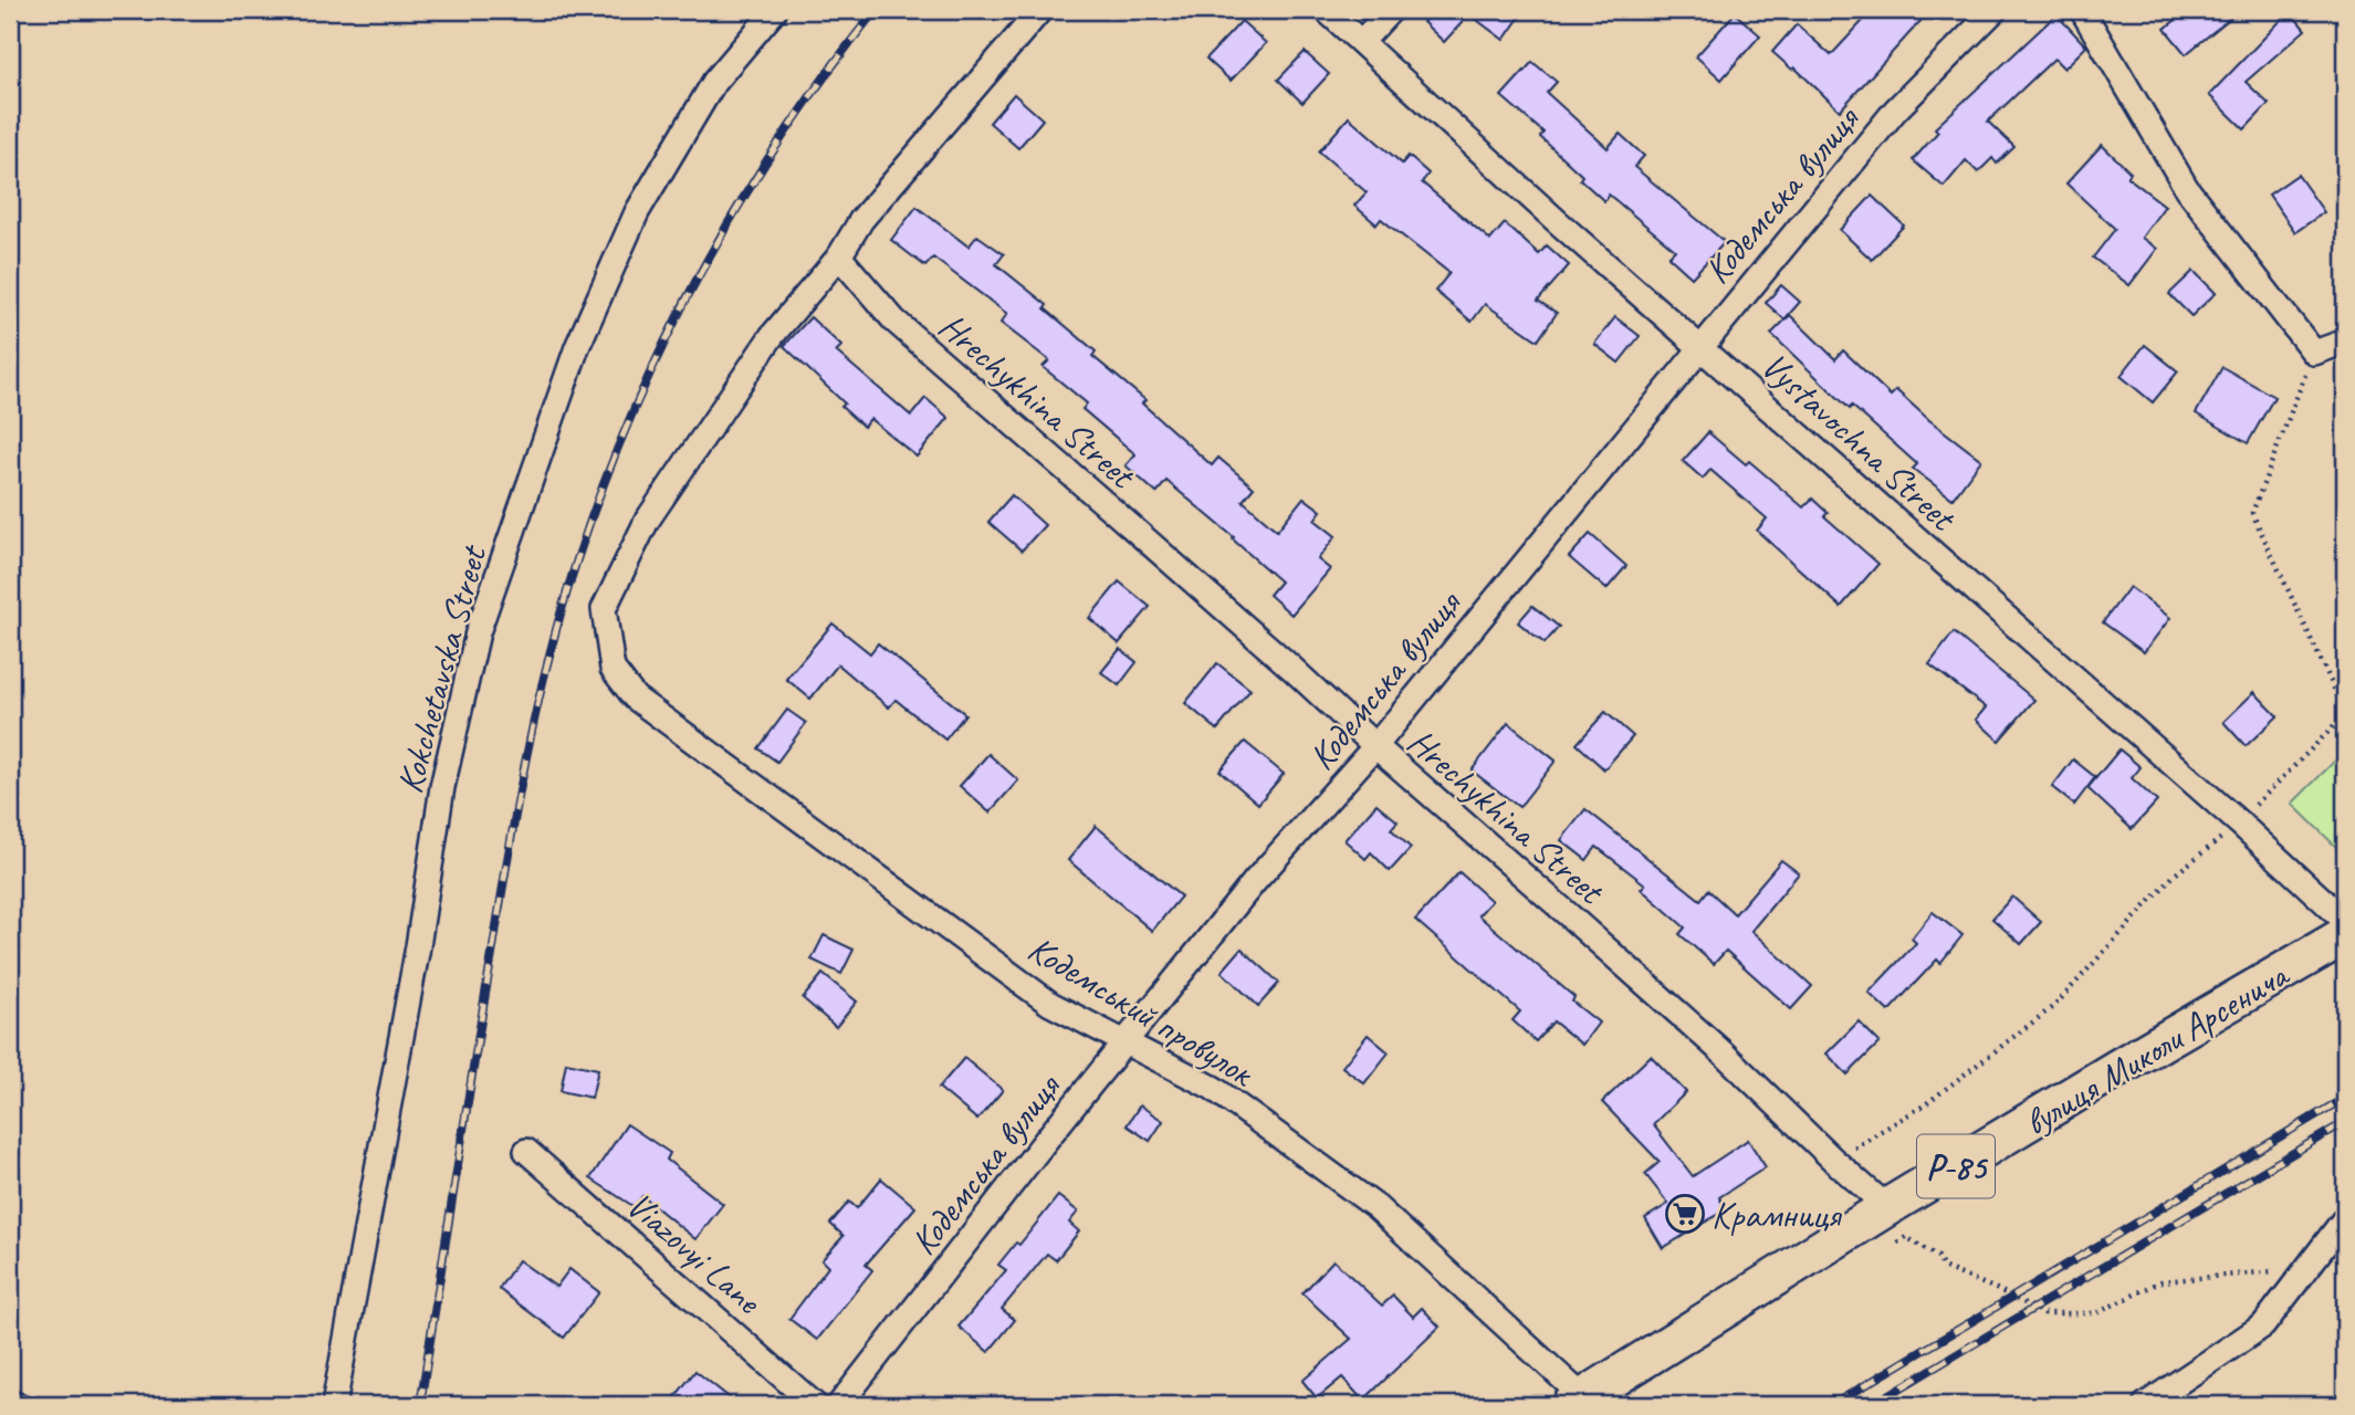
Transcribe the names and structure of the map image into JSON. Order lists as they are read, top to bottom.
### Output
{
  "streets": {
    "main road": ["вулиця Миколи Арсенича", "Р-85"],
    "street": [
      "Кодемська вулиця",
      "Hrechykhina Street",
      "Vystavochna Street",
      "Kokchetavska Street",
      "Кодемський провулок",
      "Viazovyi Lane"
    ]
  },
  "crossings": [
    ["Кодемська вулиця", "Hrechykhina Street"],
    ["Кодемська вулиця", "Vystavochna Street"],
    ["Кодемська вулиця", "Кодемський провулок"],
    ["Hrechykhina Street", "Кодемський провулок"],
    ["Hrechykhina Street", "вулиця Миколи Арсенича"],
    ["Кодемський провулок", "вулиця Миколи Арсенича"]
  ],
  "places": {
    "supermarket": ["Крамниця"]
  }
}
